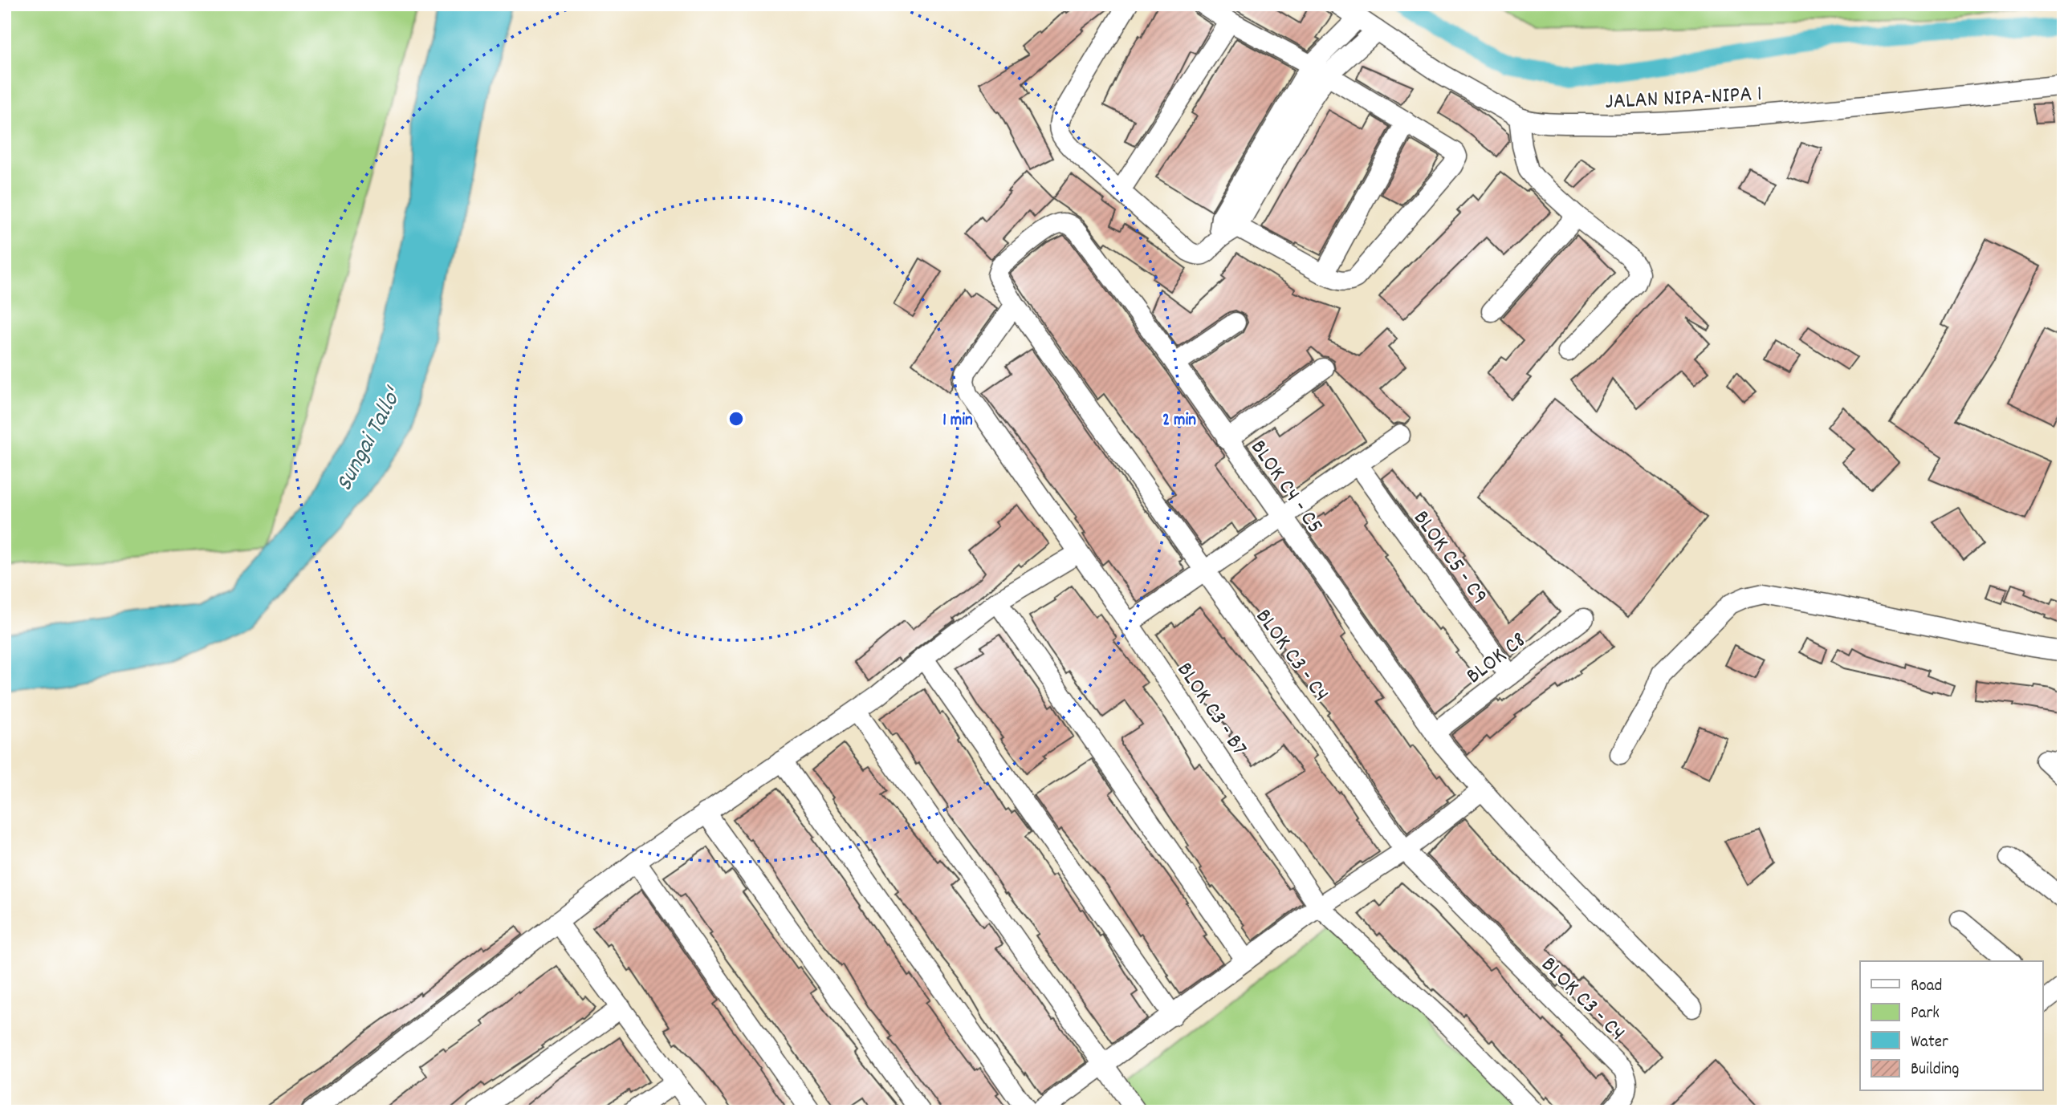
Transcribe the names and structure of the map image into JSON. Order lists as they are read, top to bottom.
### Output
{
  "streets": {
    "street": [
      "JALAN NIPA-NIPA 1",
      "BLOK C4 - C5",
      "BLOK C5 - C9",
      "BLOK C3 - C4",
      "BLOK C8",
      "BLOK C3 - B7"
    ]
  },
  "crossings": [
    ["BLOK C4 - C5", "BLOK C3 - C4"],
    ["BLOK C4 - C5", "BLOK C8"],
    ["BLOK C5 - C9", "BLOK C8"],
    ["BLOK C3 - C4", "BLOK C3 - B7"]
  ],
  "water": ["Sungai Tallo'"],
  "legend": [
    "Road",
    "Park",
    "Water",
    "Building"
  ],
  "rings": ["1 min", "2 min"]
}
